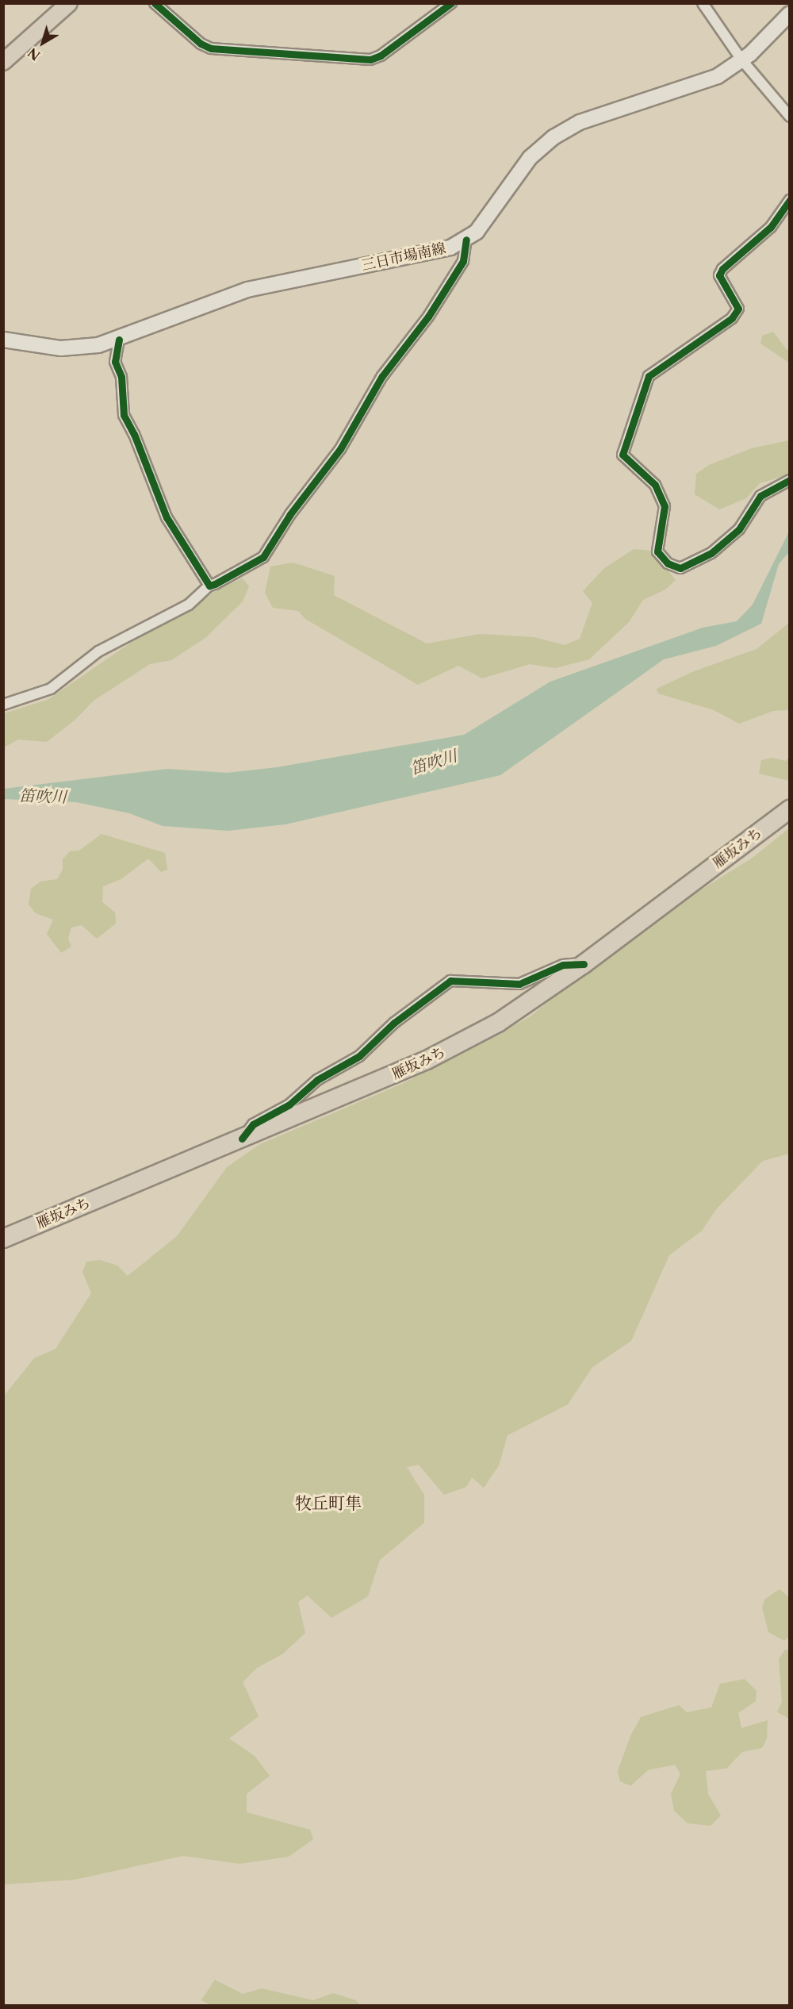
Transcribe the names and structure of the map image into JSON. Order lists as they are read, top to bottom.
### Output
{
  "streets": {
    "highway": ["雁坂みち"],
    "main road": ["三日市場南線"]
  },
  "districts": ["牧丘町隼"],
  "water": ["笛吹川"],
  "north": "bottom left"
}
